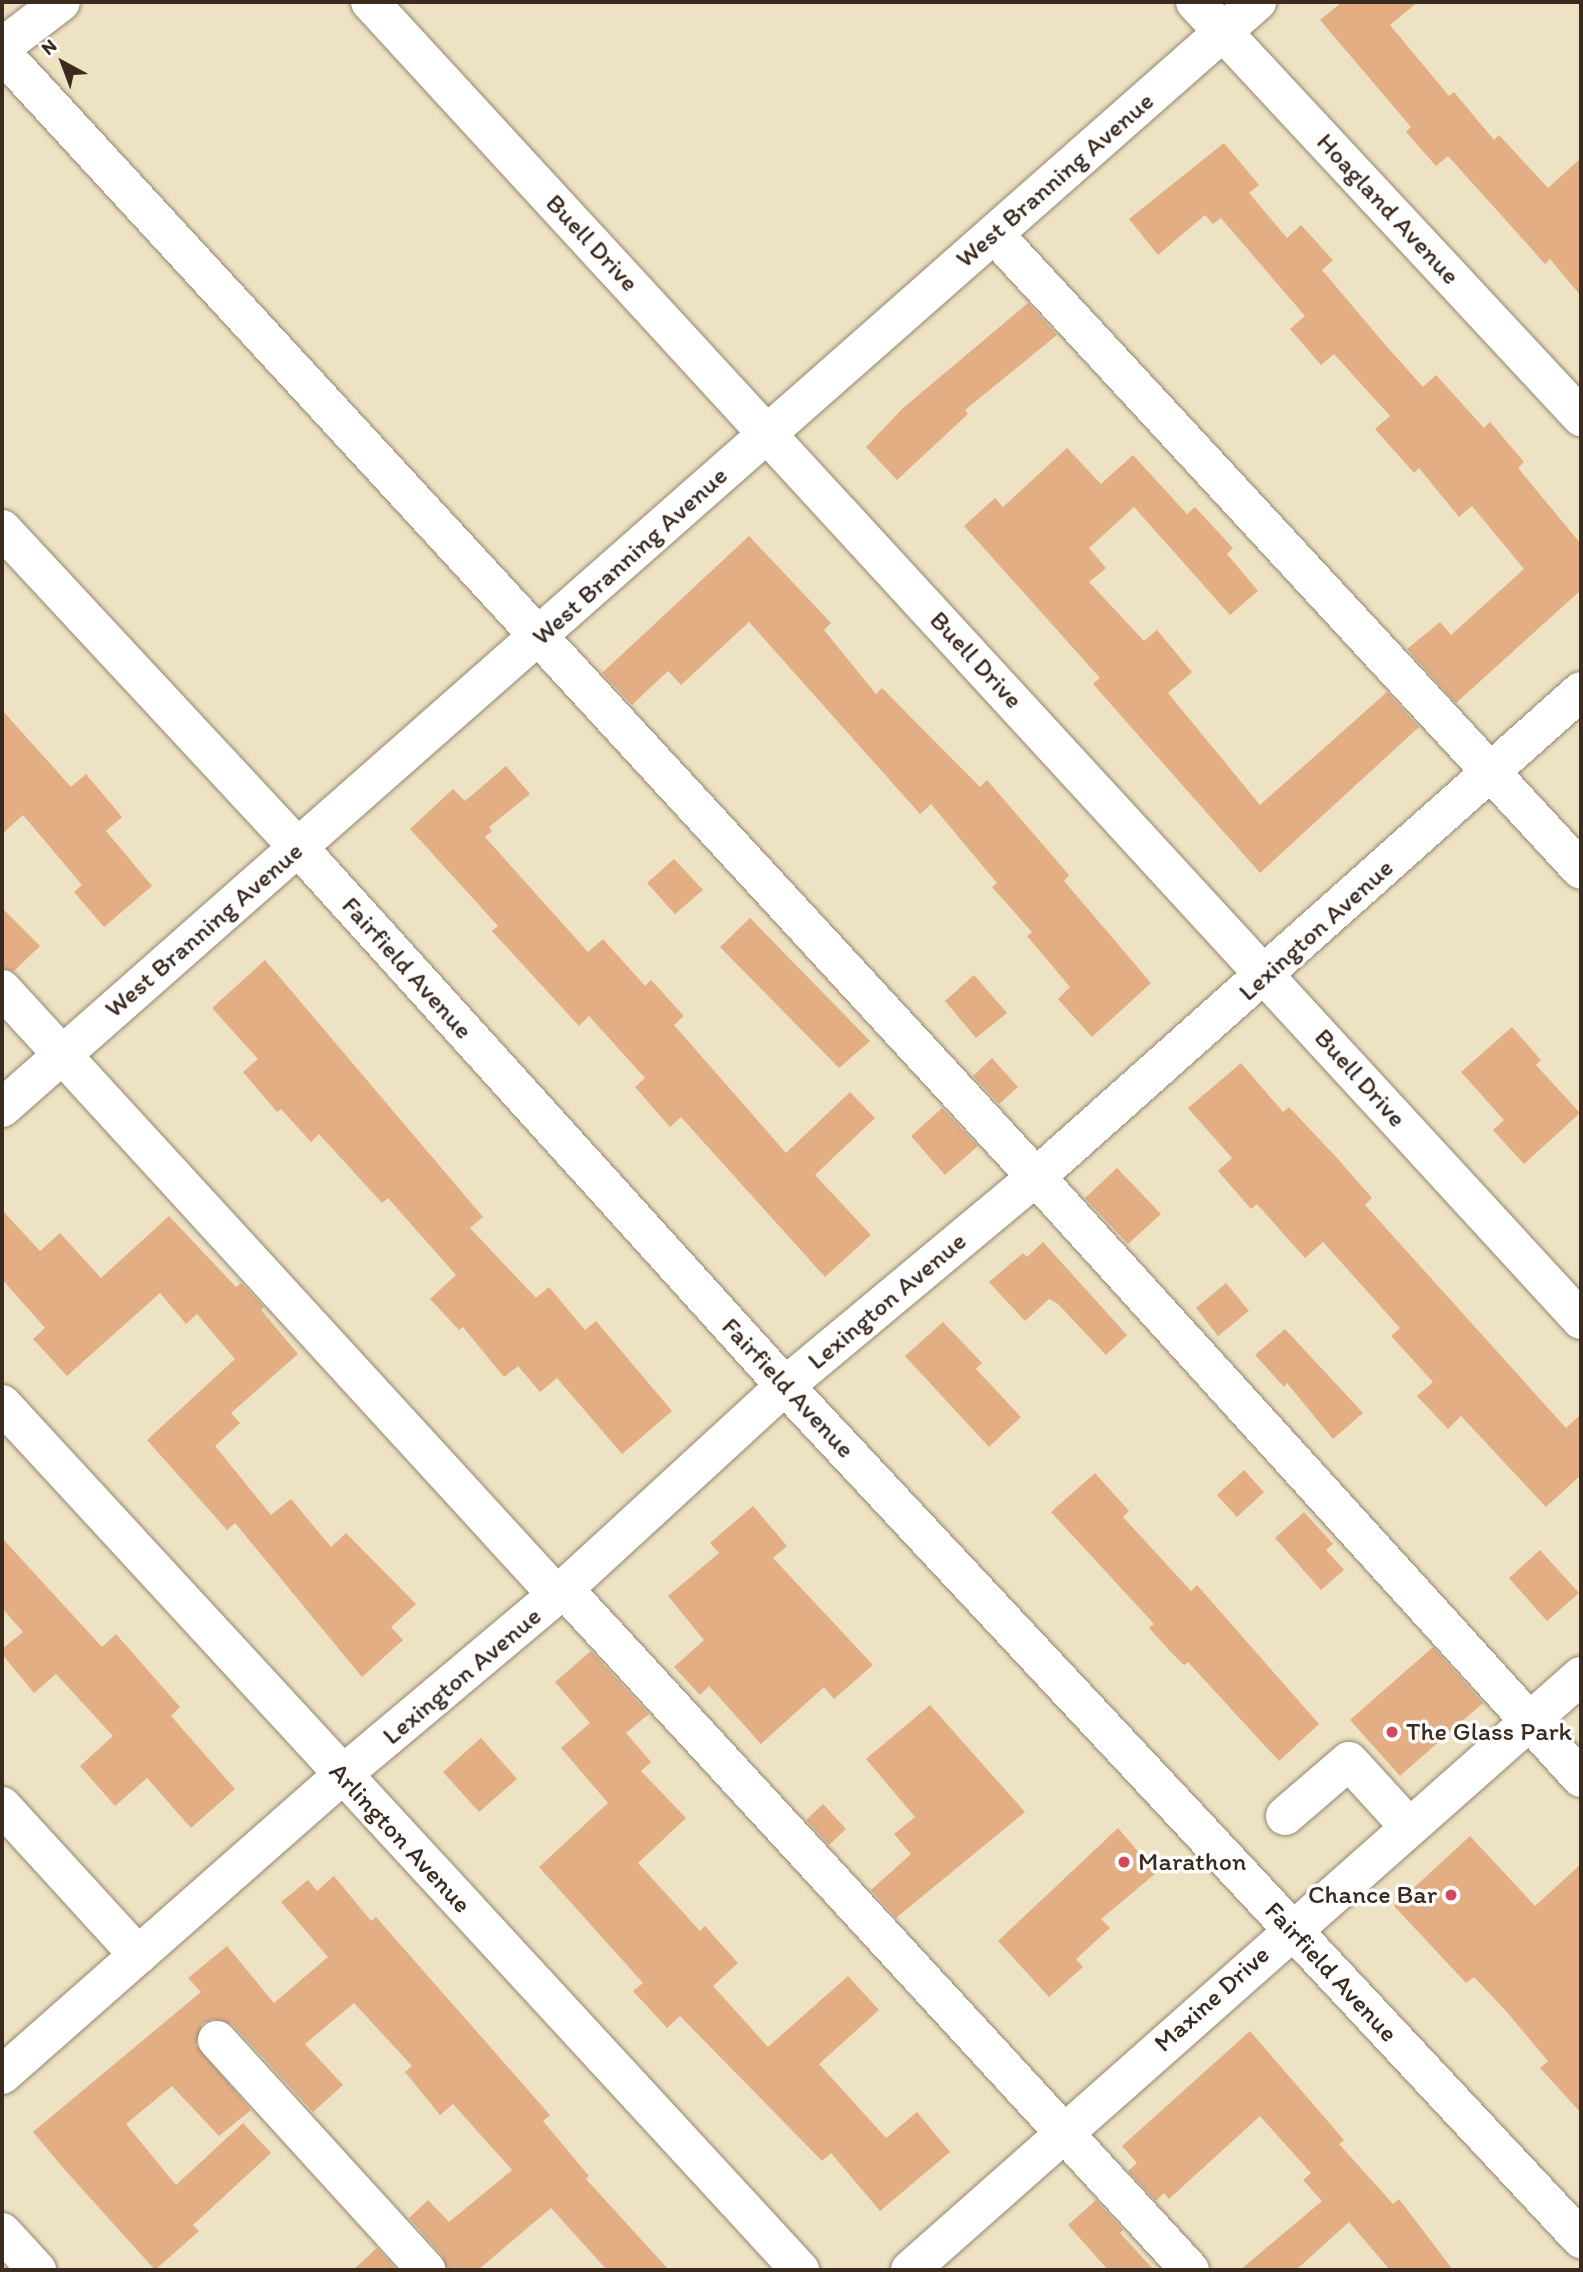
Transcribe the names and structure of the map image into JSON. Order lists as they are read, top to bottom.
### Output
{
  "streets": {
    "street": [
      "West Branning Avenue",
      "Hoagland Avenue",
      "Buell Drive",
      "Lexington Avenue",
      "Fairfield Avenue",
      "Arlington Avenue",
      "Maxine Drive"
    ]
  },
  "crossings": [
    ["West Branning Avenue", "Hoagland Avenue"],
    ["West Branning Avenue", "Buell Drive"],
    ["West Branning Avenue", "Fairfield Avenue"],
    ["Buell Drive", "Lexington Avenue"],
    ["Lexington Avenue", "Fairfield Avenue"],
    ["Lexington Avenue", "Arlington Avenue"],
    ["Fairfield Avenue", "Maxine Drive"]
  ],
  "places": ["The Glass Park", "Marathon", "Chance Bar"],
  "north": "top left"
}
